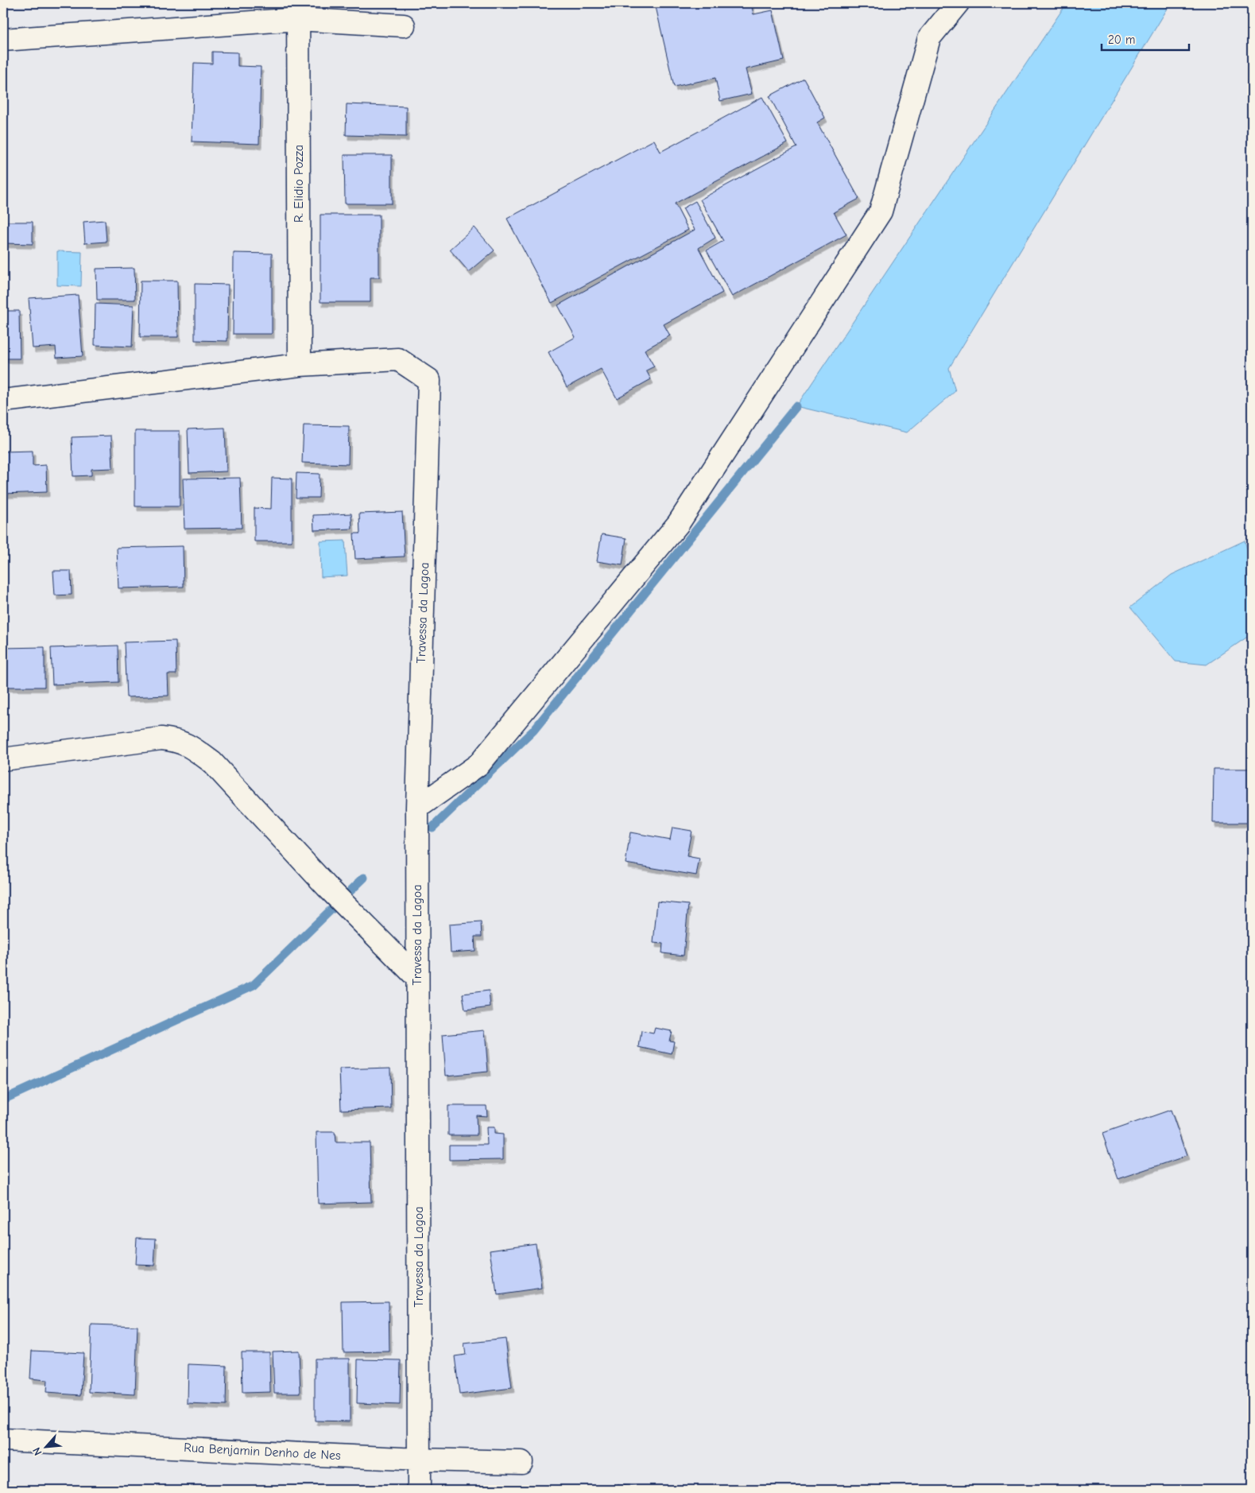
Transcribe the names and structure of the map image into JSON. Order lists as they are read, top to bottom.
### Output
{
  "streets": {
    "street": ["R. Elidio Pozza", "Travessa da Lagoa", "Rua Benjamin Denho de Nes"]
  },
  "crossings": [
    ["R. Elidio Pozza", "Travessa da Lagoa"],
    ["Travessa da Lagoa", "Rua Benjamin Denho de Nes"]
  ],
  "scale_bar": "20 m",
  "north": "bottom left"
}
